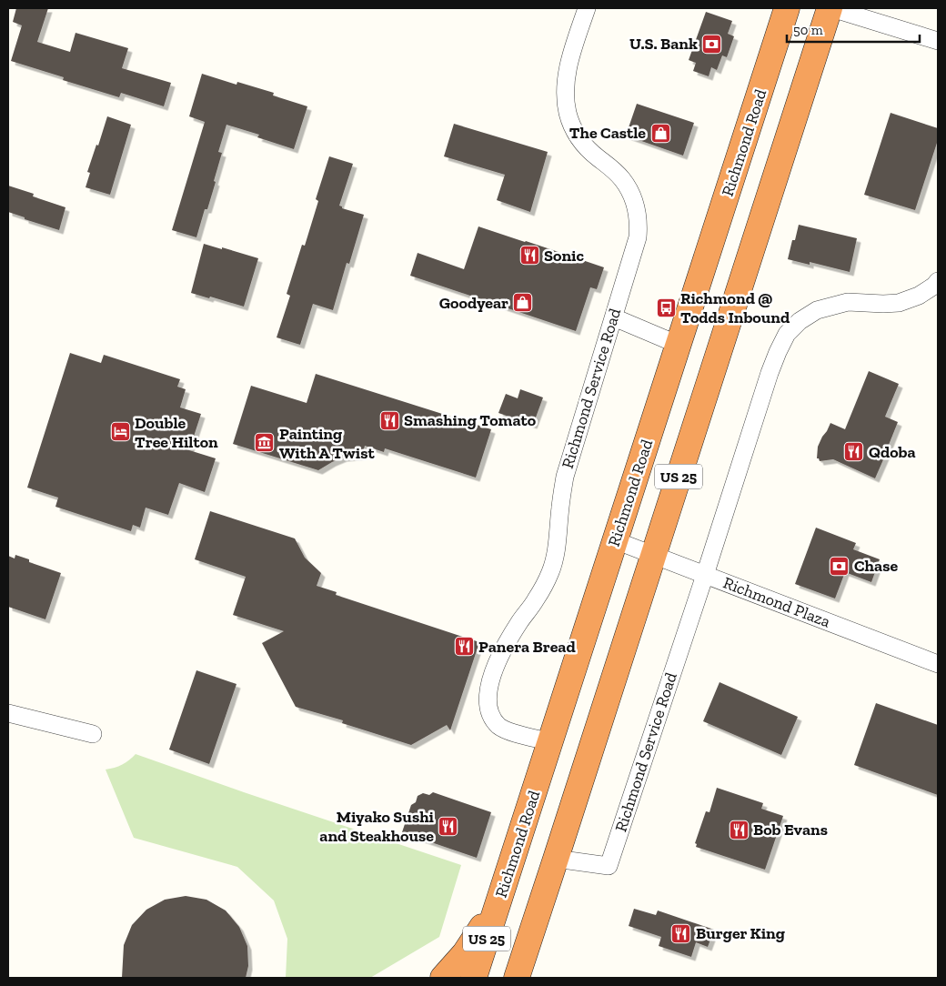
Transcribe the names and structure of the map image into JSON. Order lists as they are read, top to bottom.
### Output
{
  "streets": {
    "highway": ["Richmond Road", "US 25"],
    "street": ["Richmond Service Road", "Richmond Plaza"]
  },
  "crossings": [
    ["Richmond Road", "Richmond Service Road"],
    ["Richmond Road", "Richmond Plaza"],
    ["Richmond Service Road", "US 25"],
    ["Richmond Service Road", "Richmond Plaza"],
    ["US 25", "Richmond Plaza"]
  ],
  "places": {
    "bank": ["U.S. Bank", "Chase"],
    "shop": ["The Castle", "Goodyear"],
    "restaurant": [
      "Sonic",
      "Smashing Tomato",
      "Qdoba",
      "Panera Bread",
      "Miyako Sushi and Steakhouse",
      "Bob Evans",
      "Burger King"
    ],
    "bus stop": ["Richmond @ Todds Inbound"],
    "hotel": ["Double Tree Hilton"],
    "museum": ["Painting With A Twist"]
  },
  "scale_bar": "50 m"
}
